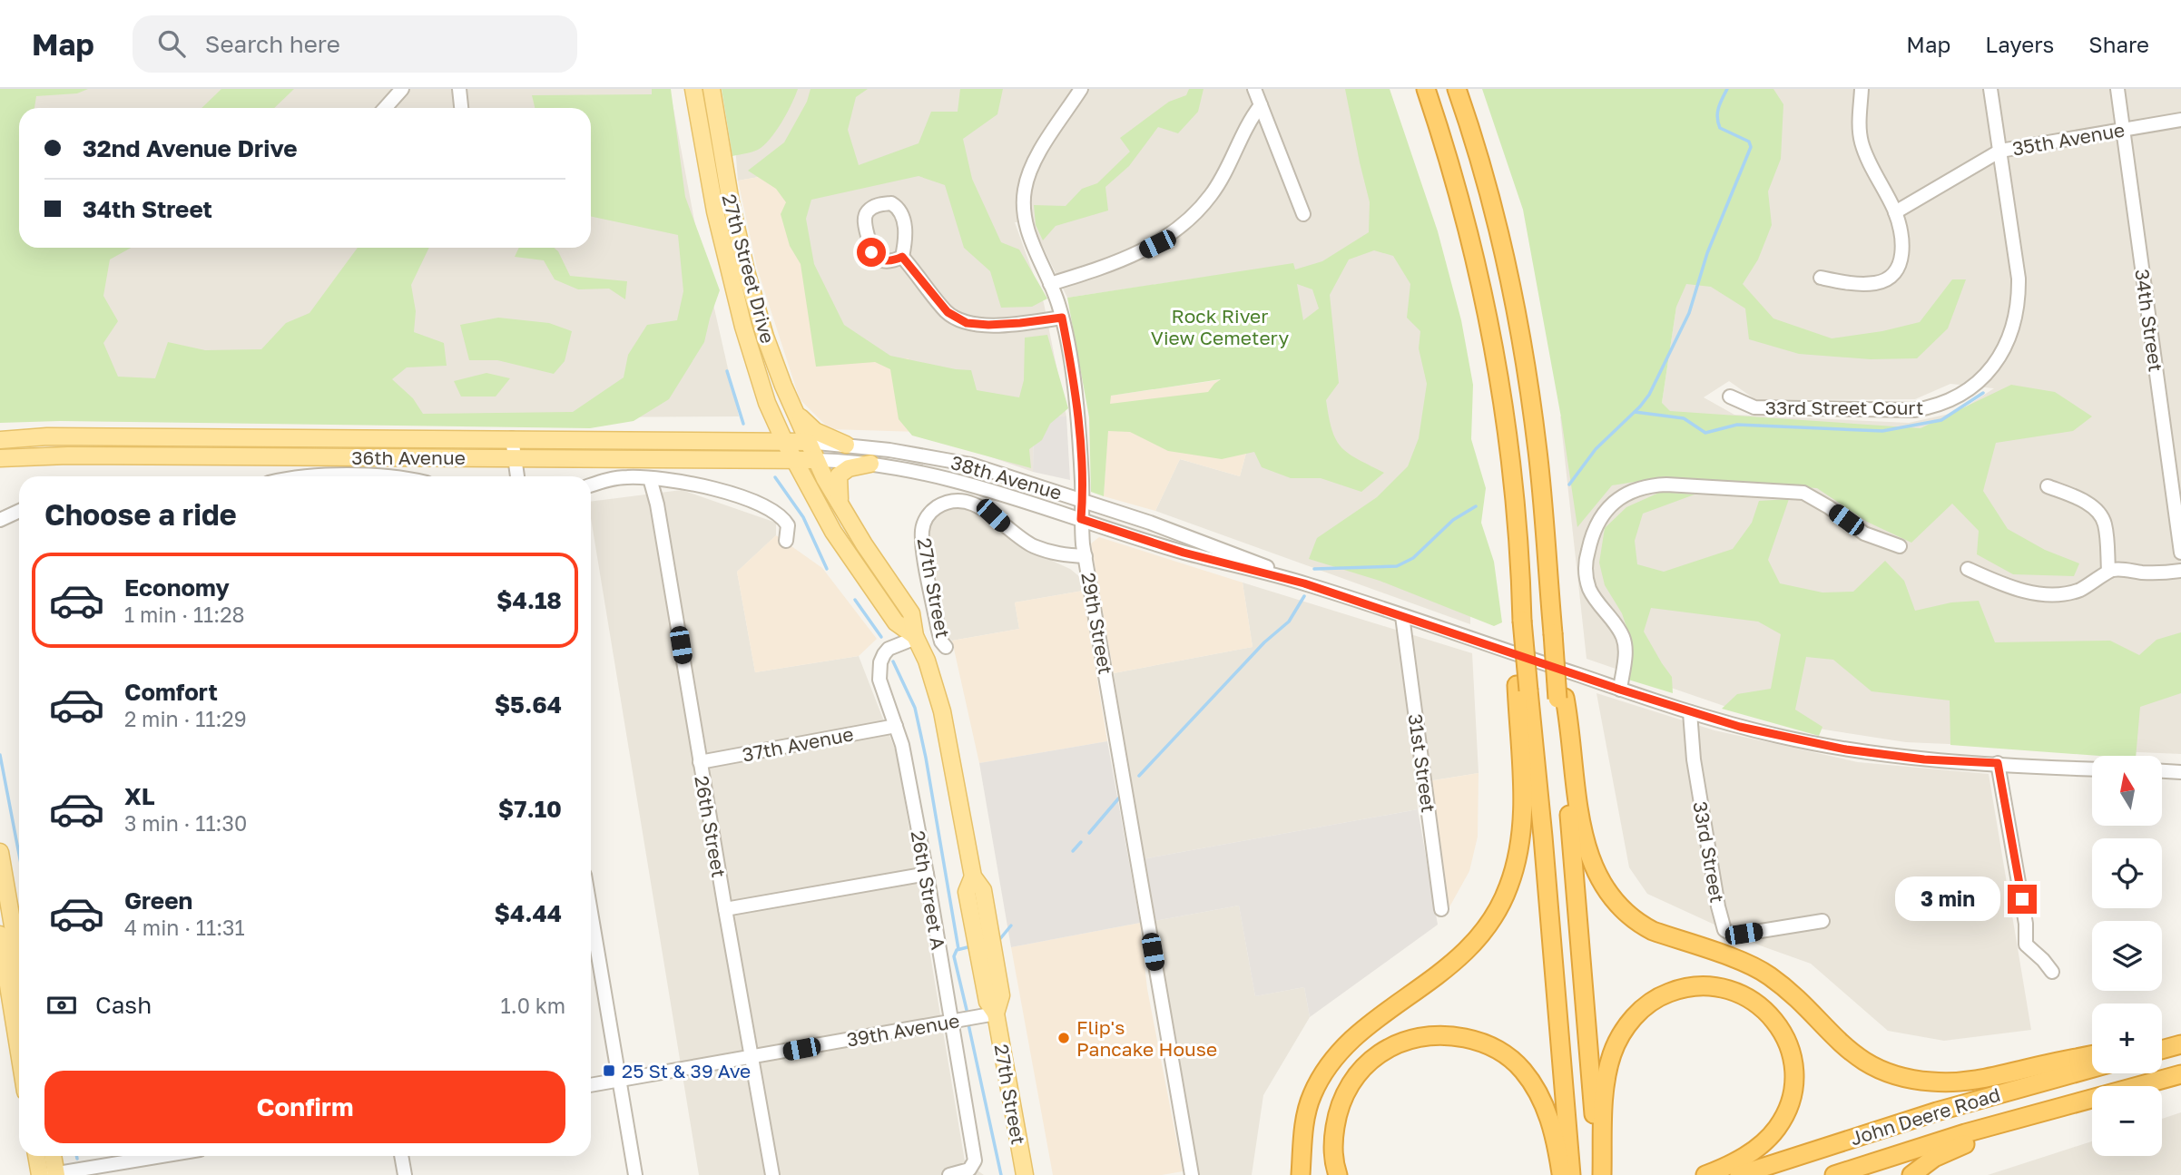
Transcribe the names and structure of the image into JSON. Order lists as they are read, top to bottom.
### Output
{
  "streets": {
    "highway": ["John Deere Road"],
    "main road": ["27th Street Drive", "36th Avenue", "27th Street"],
    "street": [
      "35th Avenue",
      "34th Street",
      "33rd Street Court",
      "38th Avenue",
      "29th Street",
      "37th Avenue",
      "31st Street",
      "26th Street",
      "33rd Street",
      "26th Street A",
      "39th Avenue"
    ]
  },
  "crossings": [
    ["35th Avenue", "34th Street"],
    ["35th Avenue", "33rd Street Court"],
    ["27th Street Drive", "36th Avenue"],
    ["27th Street Drive", "38th Avenue"],
    ["27th Street Drive", "27th Street"],
    ["36th Avenue", "38th Avenue"],
    ["36th Avenue", "27th Street"],
    ["38th Avenue", "27th Street"],
    ["38th Avenue", "29th Street"],
    ["38th Avenue", "31st Street"],
    ["38th Avenue", "33rd Street"],
    ["27th Street", "29th Street"],
    ["27th Street", "26th Street A"],
    ["27th Street", "39th Avenue"],
    ["37th Avenue", "26th Street"],
    ["37th Avenue", "26th Street A"],
    ["26th Street", "39th Avenue"],
    ["26th Street A", "39th Avenue"]
  ],
  "parks": ["Rock River View Cemetery"],
  "places": {
    "other": ["Flip's Pancake House"],
    "transit": ["25 St & 39 Ave"]
  },
  "north": "top",
  "page": {
    "header": "Map",
    "search": "Search here",
    "nav": ["Map", "Layers", "Share"],
    "banner": ["32nd Avenue Drive", "34th Street"],
    "heading": "Choose a ride",
    "list": [
      {
        "name": "Economy",
        "note": "1 min · 11:28",
        "value": "$4.18"
      },
      {
        "name": "Comfort",
        "note": "2 min · 11:29",
        "value": "$5.64"
      },
      {
        "name": "XL",
        "note": "3 min · 11:30",
        "value": "$7.10"
      },
      {
        "name": "Green",
        "note": "4 min · 11:31",
        "value": "$4.44"
      }
    ],
    "map_buttons": ["+", "−"],
    "bubble": "3 min",
    "pay": ["Cash", "1.0 km"],
    "buttons": "Confirm"
  }
}
